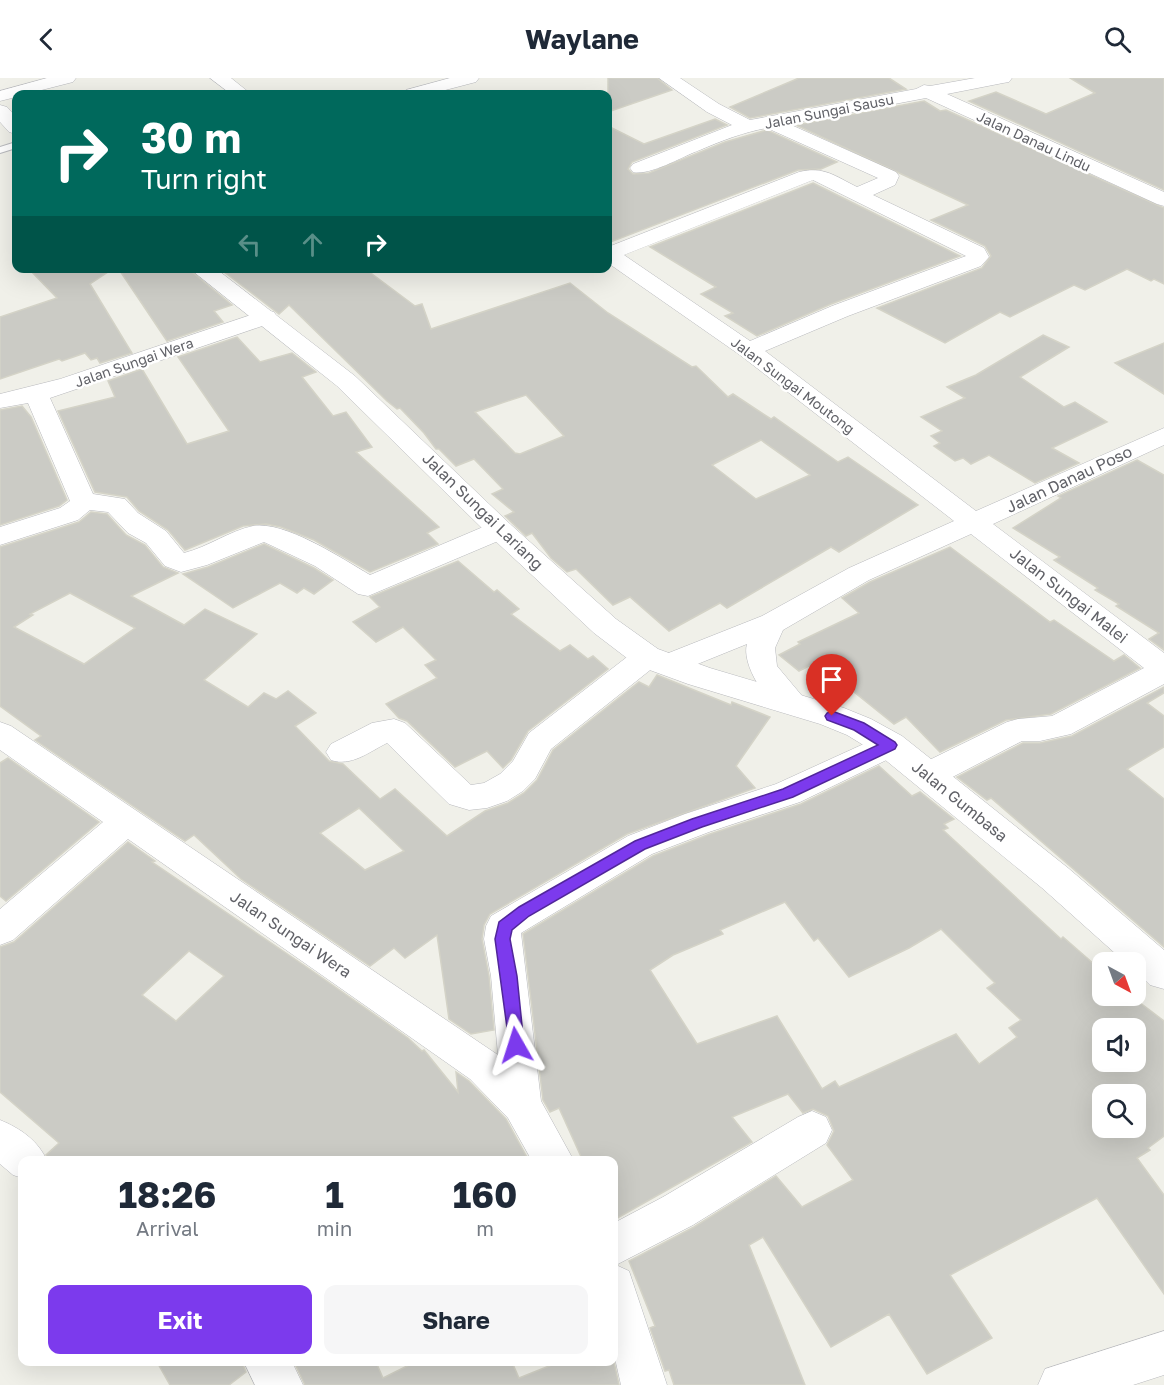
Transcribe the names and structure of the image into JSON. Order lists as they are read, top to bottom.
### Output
{
  "streets": {
    "street": [
      "Jalan Sungai Sausu",
      "Jalan Danau Lindu",
      "Jalan Sungai Wera",
      "Jalan Sungai Moutong",
      "Jalan Danau Poso",
      "Jalan Sungai Lariang",
      "Jalan Sungai Malei",
      "Jalan Gumbasa"
    ]
  },
  "crossings": [
    ["Jalan Sungai Sausu", "Jalan Danau Lindu"],
    ["Jalan Sungai Wera", "Jalan Sungai Lariang"],
    ["Jalan Sungai Moutong", "Jalan Danau Poso"],
    ["Jalan Sungai Moutong", "Jalan Sungai Malei"],
    ["Jalan Danau Poso", "Jalan Sungai Malei"],
    ["Jalan Sungai Lariang", "Jalan Gumbasa"]
  ],
  "north": "bottom right",
  "page": {
    "header": "Waylane",
    "turn": ["30 m", "Turn right"],
    "eta": [
      "18:26",
      "Arrival",
      "1",
      "min",
      "160",
      "m"
    ],
    "buttons": ["Exit", "Share"]
  }
}
